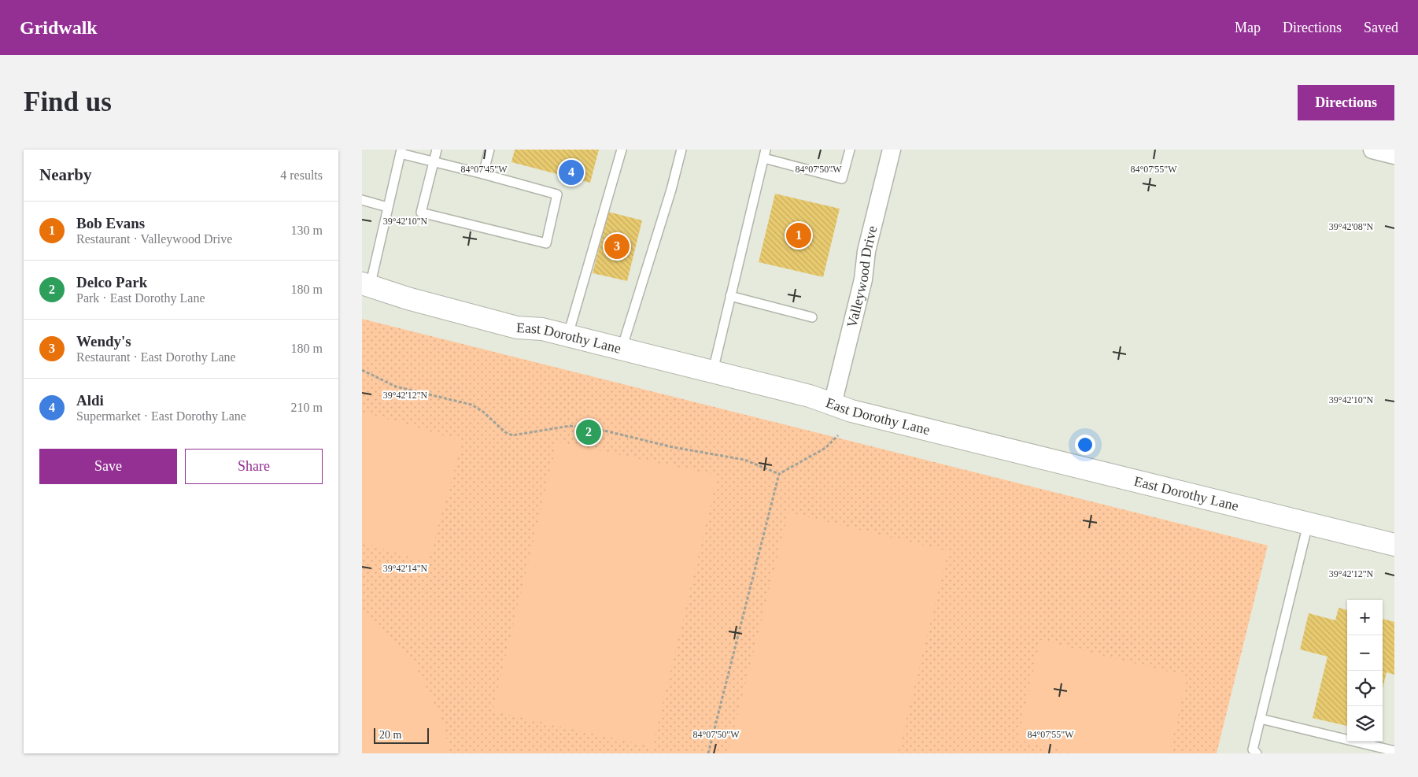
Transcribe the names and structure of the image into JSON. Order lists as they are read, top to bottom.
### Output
{
  "streets": {
    "main road": ["East Dorothy Lane"],
    "street": ["Valleywood Drive"]
  },
  "crossings": [
    ["Valleywood Drive", "East Dorothy Lane"]
  ],
  "scale_bar": "20 m",
  "page": {
    "header": "Gridwalk",
    "nav": ["Map", "Directions", "Saved"],
    "buttons": [
      "Directions",
      ["Save", "Share"]
    ],
    "title": "Find us",
    "heading": ["Nearby", "4 results"],
    "pins": [
      "4",
      "1",
      "3",
      "2"
    ],
    "list": [
      {
        "mark": "1",
        "name": "Bob Evans",
        "note": "Restaurant · Valleywood Drive",
        "value": "130 m"
      },
      {
        "mark": "2",
        "name": "Delco Park",
        "note": "Park · East Dorothy Lane",
        "value": "180 m"
      },
      {
        "mark": "3",
        "name": "Wendy's",
        "note": "Restaurant · East Dorothy Lane",
        "value": "180 m"
      },
      {
        "mark": "4",
        "name": "Aldi",
        "note": "Supermarket · East Dorothy Lane",
        "value": "210 m"
      }
    ],
    "map_buttons": ["+", "−"],
    "scale": "20 m"
  },
  "coordinates": [
    "84°07'45\"W",
    "84°07'50\"W",
    "84°07'55\"W",
    "39°42'10\"N",
    "39°42'08\"N",
    "39°42'12\"N",
    "39°42'14\"N"
  ]
}
